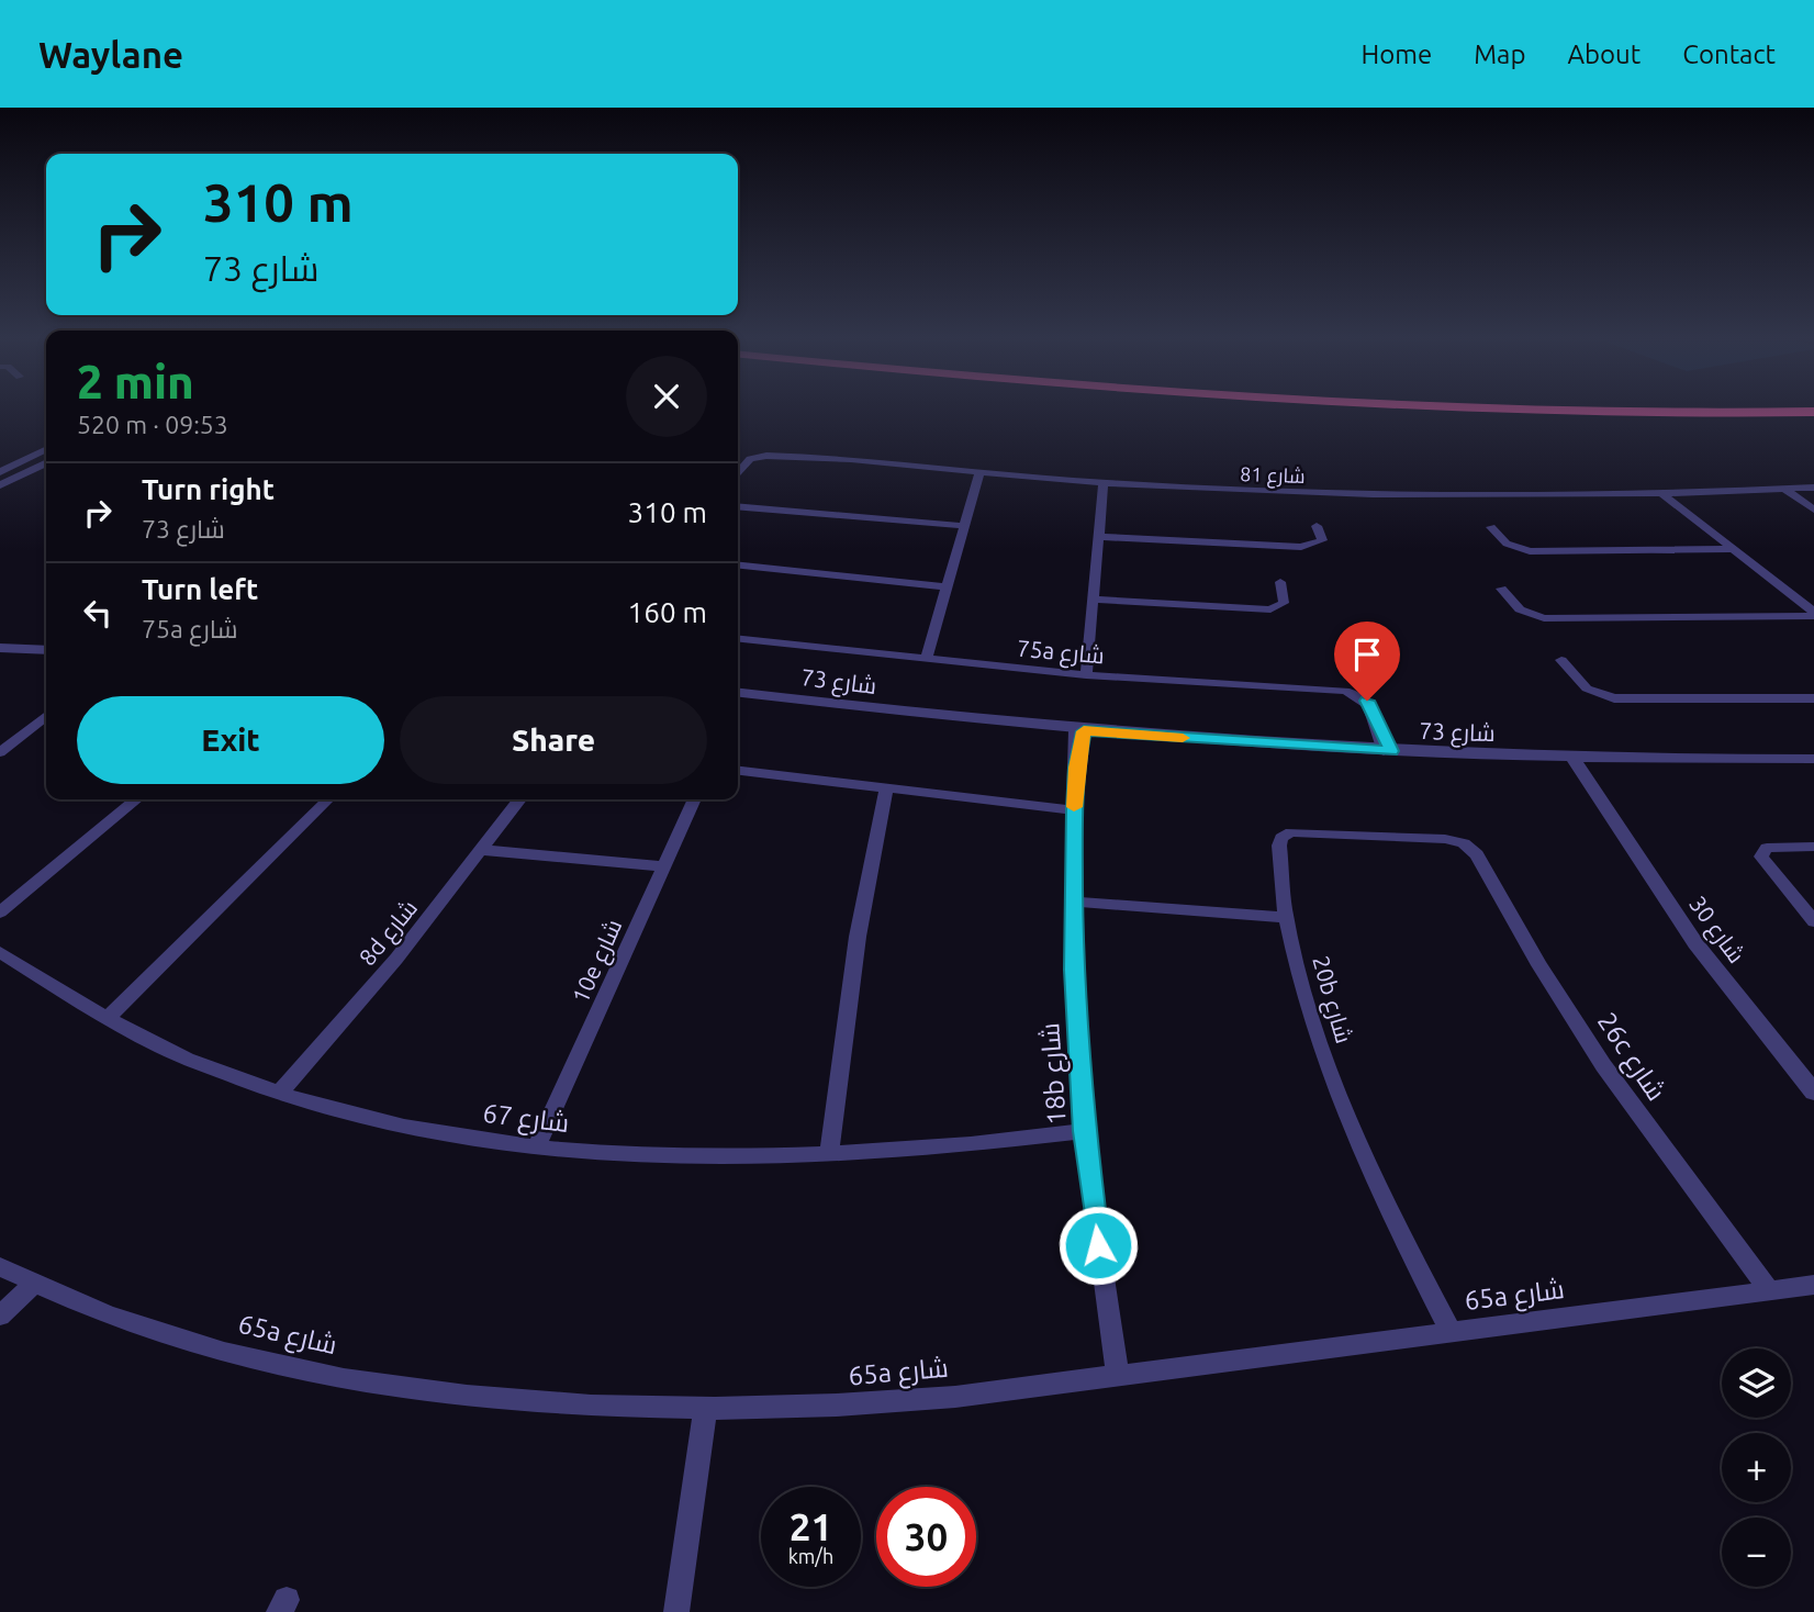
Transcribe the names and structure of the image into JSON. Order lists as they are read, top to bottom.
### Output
{
  "streets": {
    "street": [
      "شارع 81",
      "75a شارع",
      "شارع 73",
      "شارع 30",
      "8d شارع",
      "10e شارع",
      "20b شارع",
      "26c شارع",
      "18b شارع",
      "شارع 67",
      "65a شارع"
    ]
  },
  "crossings": [
    ["75a شارع", "شارع 73"],
    ["شارع 73", "شارع 30"],
    ["شارع 73", "18b شارع"],
    ["8d شارع", "شارع 67"],
    ["10e شارع", "شارع 67"],
    ["20b شارع", "26c شارع"],
    ["20b شارع", "65a شارع"],
    ["26c شارع", "65a شارع"],
    ["18b شارع", "شارع 67"],
    ["18b شارع", "65a شارع"]
  ],
  "page": {
    "header": "Waylane",
    "nav": [
      "Home",
      "Map",
      "About",
      "Contact"
    ],
    "turn": ["310 m", "شارع 73"],
    "heading": ["2 min", "520 m · 09:53"],
    "list": [
      {
        "name": "Turn right",
        "note": "شارع 73",
        "value": "310 m"
      },
      {
        "name": "Turn left",
        "note": "75a شارع",
        "value": "160 m"
      }
    ],
    "buttons": ["Exit", "Share"],
    "map_buttons": ["+", "−"],
    "speed": "21 km/h",
    "limit": "30"
  }
}
